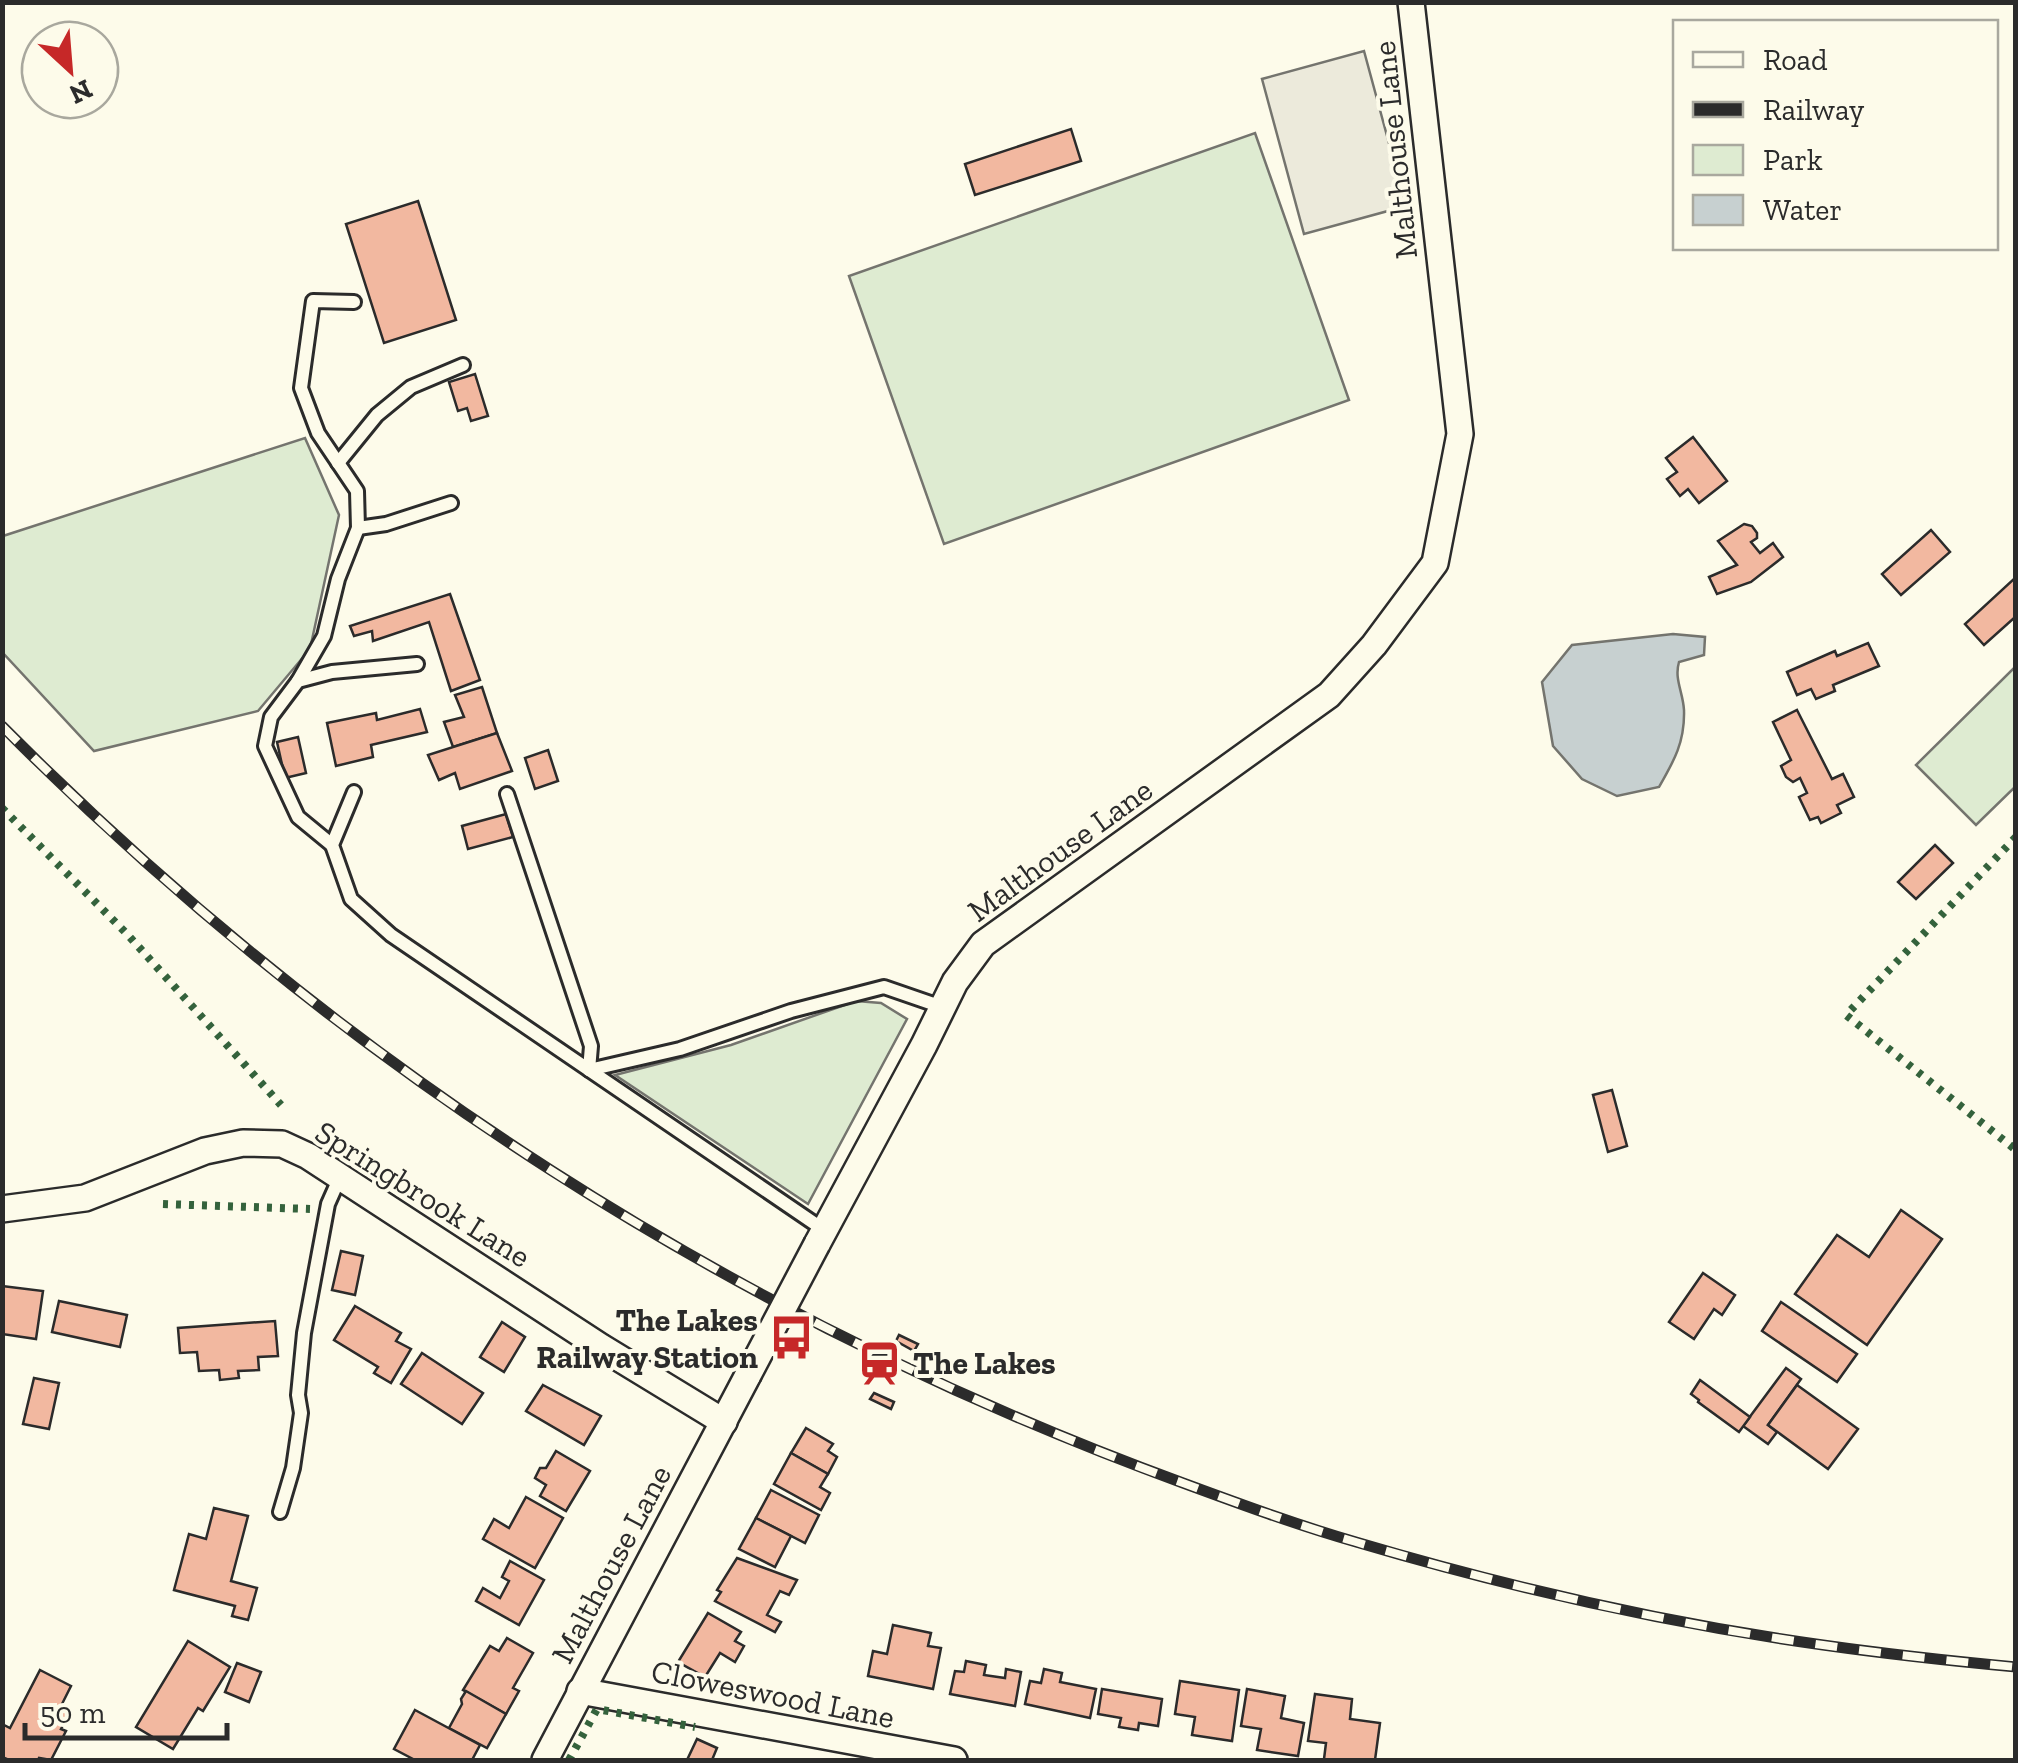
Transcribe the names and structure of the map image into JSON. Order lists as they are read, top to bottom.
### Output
{
  "streets": {
    "street": ["Malthouse Lane", "Springbrook Lane", "Cloweswood Lane"]
  },
  "crossings": [
    ["Malthouse Lane", "Springbrook Lane"],
    ["Malthouse Lane", "Cloweswood Lane"]
  ],
  "places": {
    "bus stop": ["The Lakes Railway Station"],
    "station": ["The Lakes"]
  },
  "legend": [
    "Road",
    "Railway",
    "Park",
    "Water"
  ],
  "scale_bar": "50 m",
  "north": "bottom right"
}
